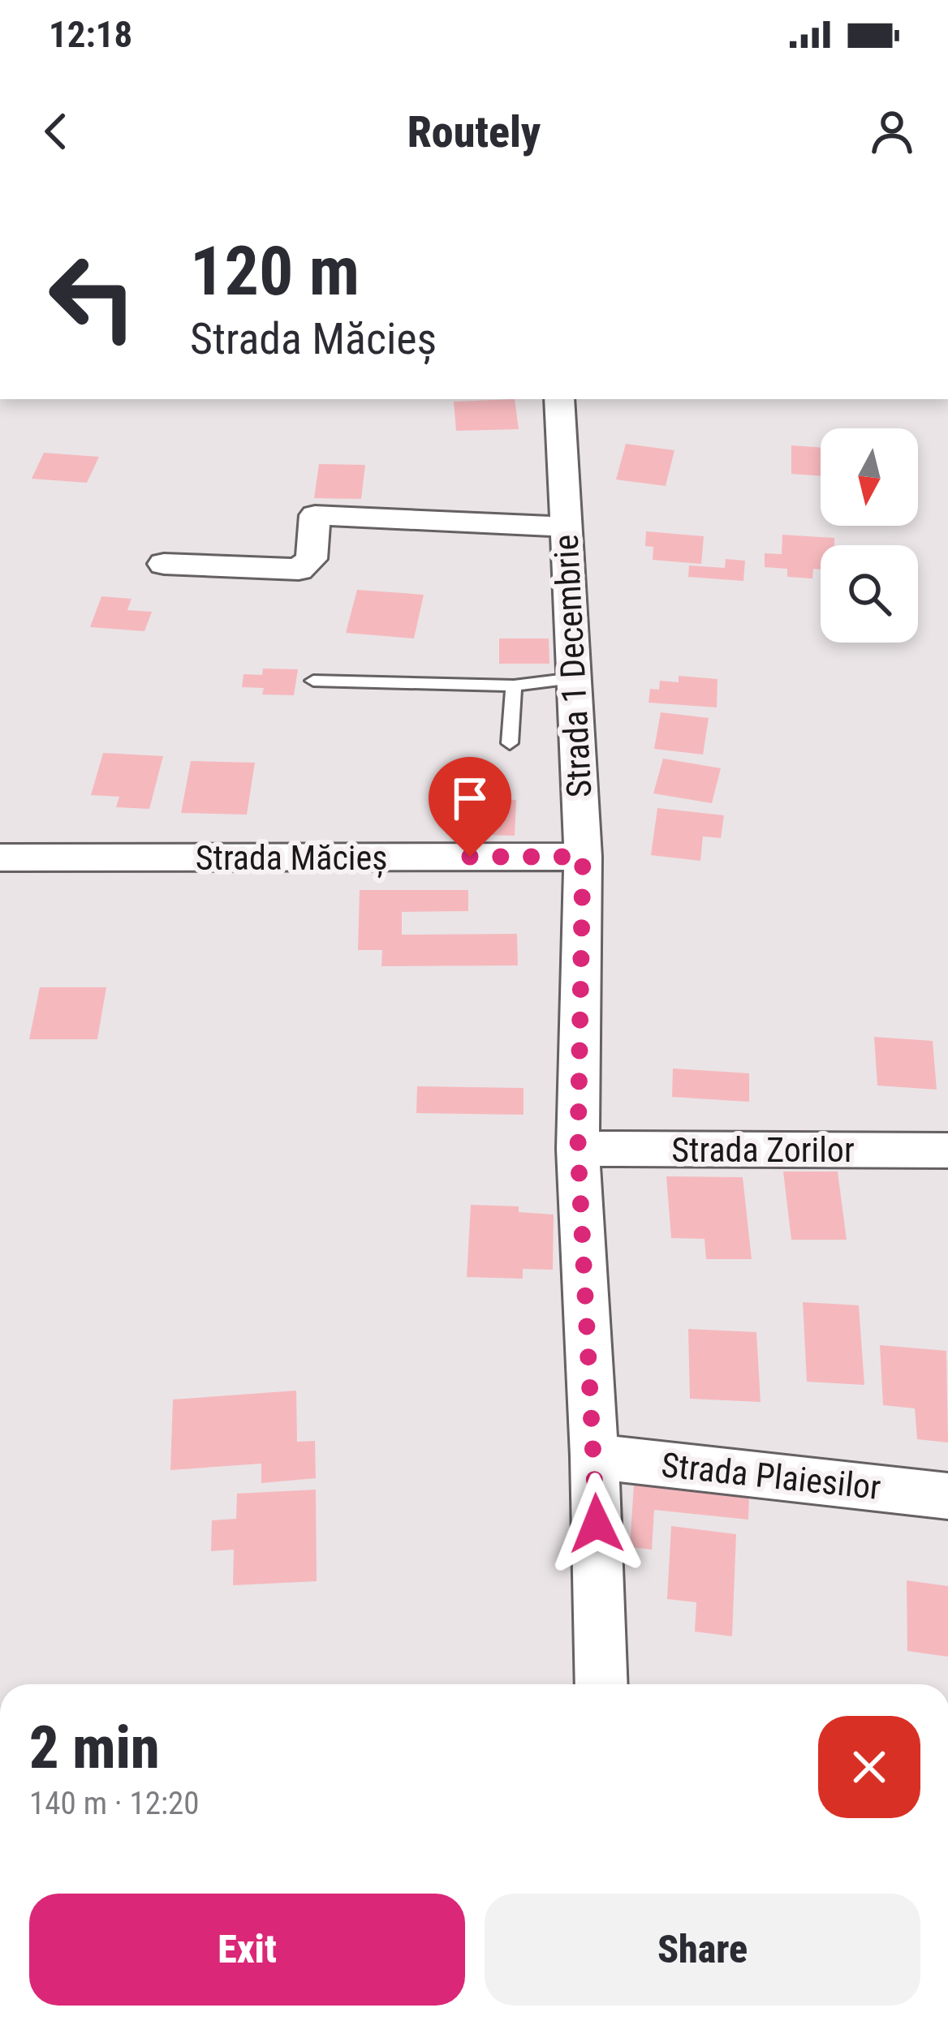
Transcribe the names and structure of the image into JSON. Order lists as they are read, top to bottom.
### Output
{
  "streets": {
    "street": [
      "Strada 1 Decembrie",
      "Strada Măcieș",
      "Strada Zorilor",
      "Strada Plaiesilor"
    ]
  },
  "crossings": [
    ["Strada 1 Decembrie", "Strada Măcieș"],
    ["Strada 1 Decembrie", "Strada Zorilor"],
    ["Strada 1 Decembrie", "Strada Plaiesilor"]
  ],
  "north": "bottom",
  "page": {
    "status": "12:18",
    "header": "Routely",
    "turn": ["120 m", "Strada Măcieș"],
    "heading": ["2 min", "140 m · 12:20"],
    "buttons": ["Exit", "Share"]
  }
}
